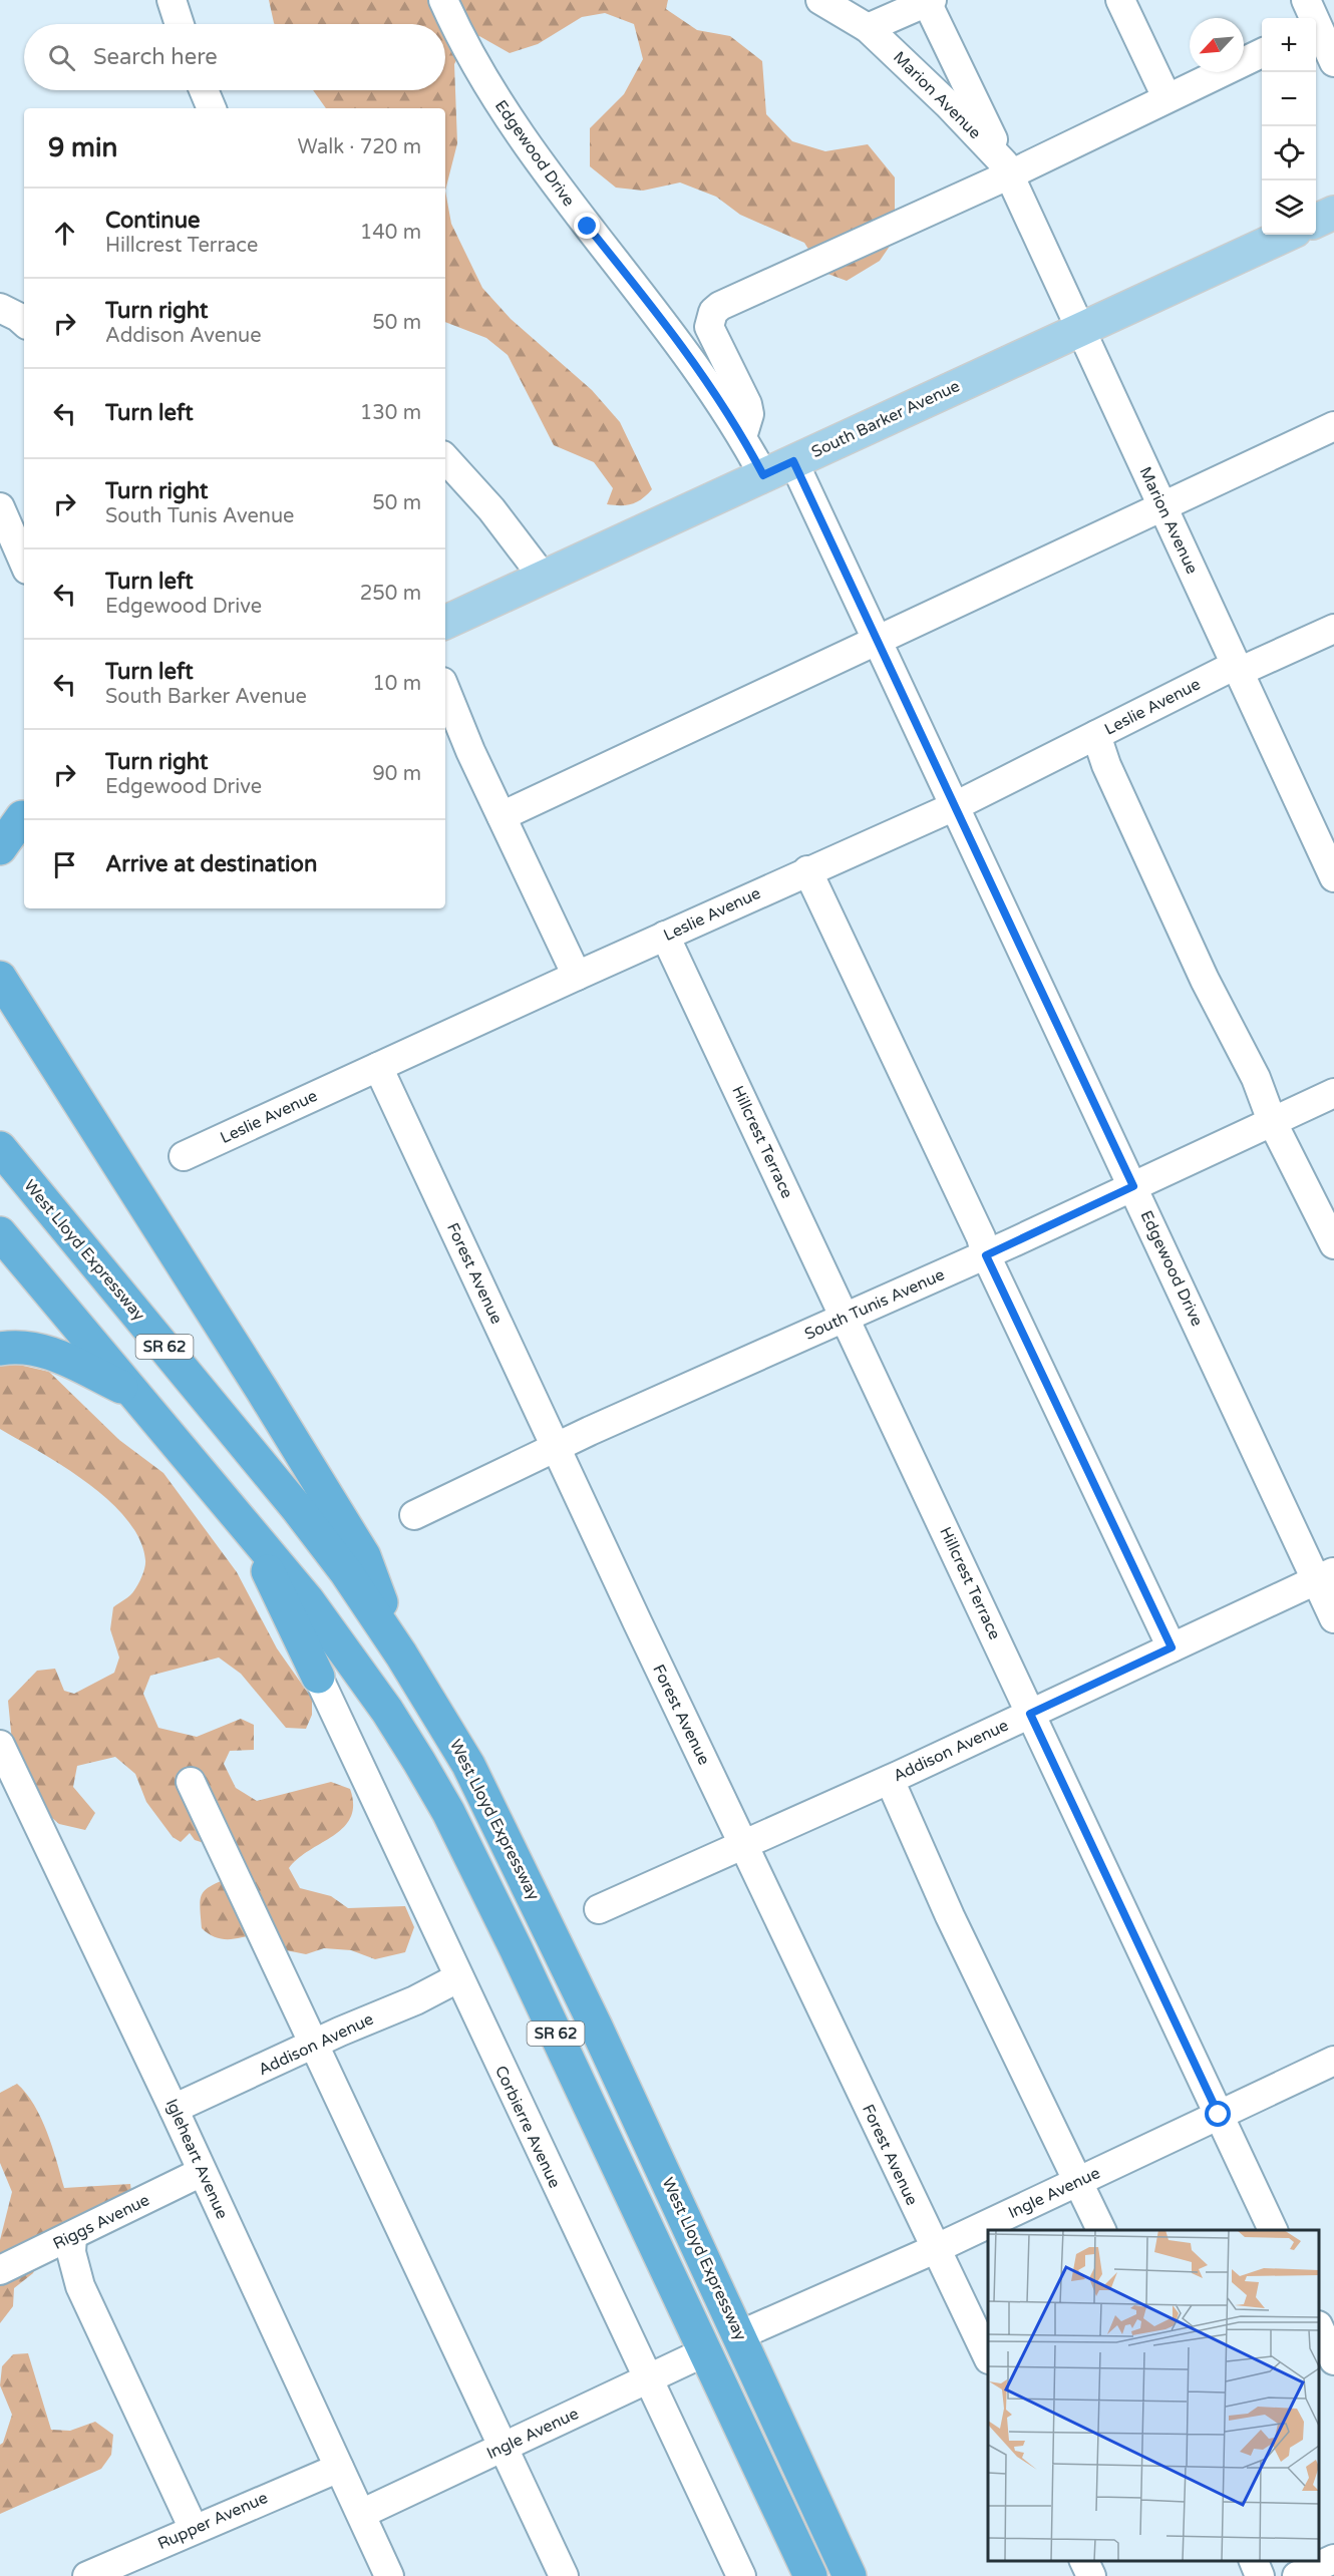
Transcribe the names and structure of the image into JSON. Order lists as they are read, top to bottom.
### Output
{
  "streets": {
    "highway": ["West Lloyd Expressway", "SR 62"],
    "main road": ["South Barker Avenue"],
    "street": [
      "Marion Avenue",
      "Edgewood Drive",
      "Leslie Avenue",
      "Hillcrest Terrace",
      "Forest Avenue",
      "South Tunis Avenue",
      "Addison Avenue",
      "Corbierre Avenue",
      "Igleheart Avenue",
      "Ingle Avenue",
      "Riggs Avenue",
      "Rupper Avenue"
    ]
  },
  "crossings": [
    ["Marion Avenue", "South Barker Avenue"],
    ["Marion Avenue", "Leslie Avenue"],
    ["Edgewood Drive", "South Barker Avenue"],
    ["Edgewood Drive", "Leslie Avenue"],
    ["Edgewood Drive", "South Tunis Avenue"],
    ["Edgewood Drive", "Addison Avenue"],
    ["Leslie Avenue", "Hillcrest Terrace"],
    ["Leslie Avenue", "Forest Avenue"],
    ["Hillcrest Terrace", "South Tunis Avenue"],
    ["Hillcrest Terrace", "Addison Avenue"],
    ["Hillcrest Terrace", "Ingle Avenue"],
    ["West Lloyd Expressway", "Ingle Avenue"],
    ["Forest Avenue", "South Tunis Avenue"],
    ["Forest Avenue", "Addison Avenue"],
    ["Forest Avenue", "Ingle Avenue"],
    ["SR 62", "Ingle Avenue"],
    ["Addison Avenue", "Corbierre Avenue"],
    ["Addison Avenue", "Igleheart Avenue"],
    ["Corbierre Avenue", "Ingle Avenue"],
    ["Igleheart Avenue", "Ingle Avenue"],
    ["Igleheart Avenue", "Riggs Avenue"],
    ["Igleheart Avenue", "Rupper Avenue"]
  ],
  "north": "bottom left",
  "page": {
    "map_buttons": ["+", "−"],
    "search": "Search here",
    "heading": ["9 min", "Walk · 720 m"],
    "list": [
      ["Continue", "Hillcrest Terrace", "140 m"],
      ["Turn right", "Addison Avenue", "50 m"],
      ["Turn left", "130 m"],
      ["Turn right", "South Tunis Avenue", "50 m"],
      ["Turn left", "Edgewood Drive", "250 m"],
      ["Turn left", "South Barker Avenue", "10 m"],
      ["Turn right", "Edgewood Drive", "90 m"],
      "Arrive at destination"
    ]
  }
}
